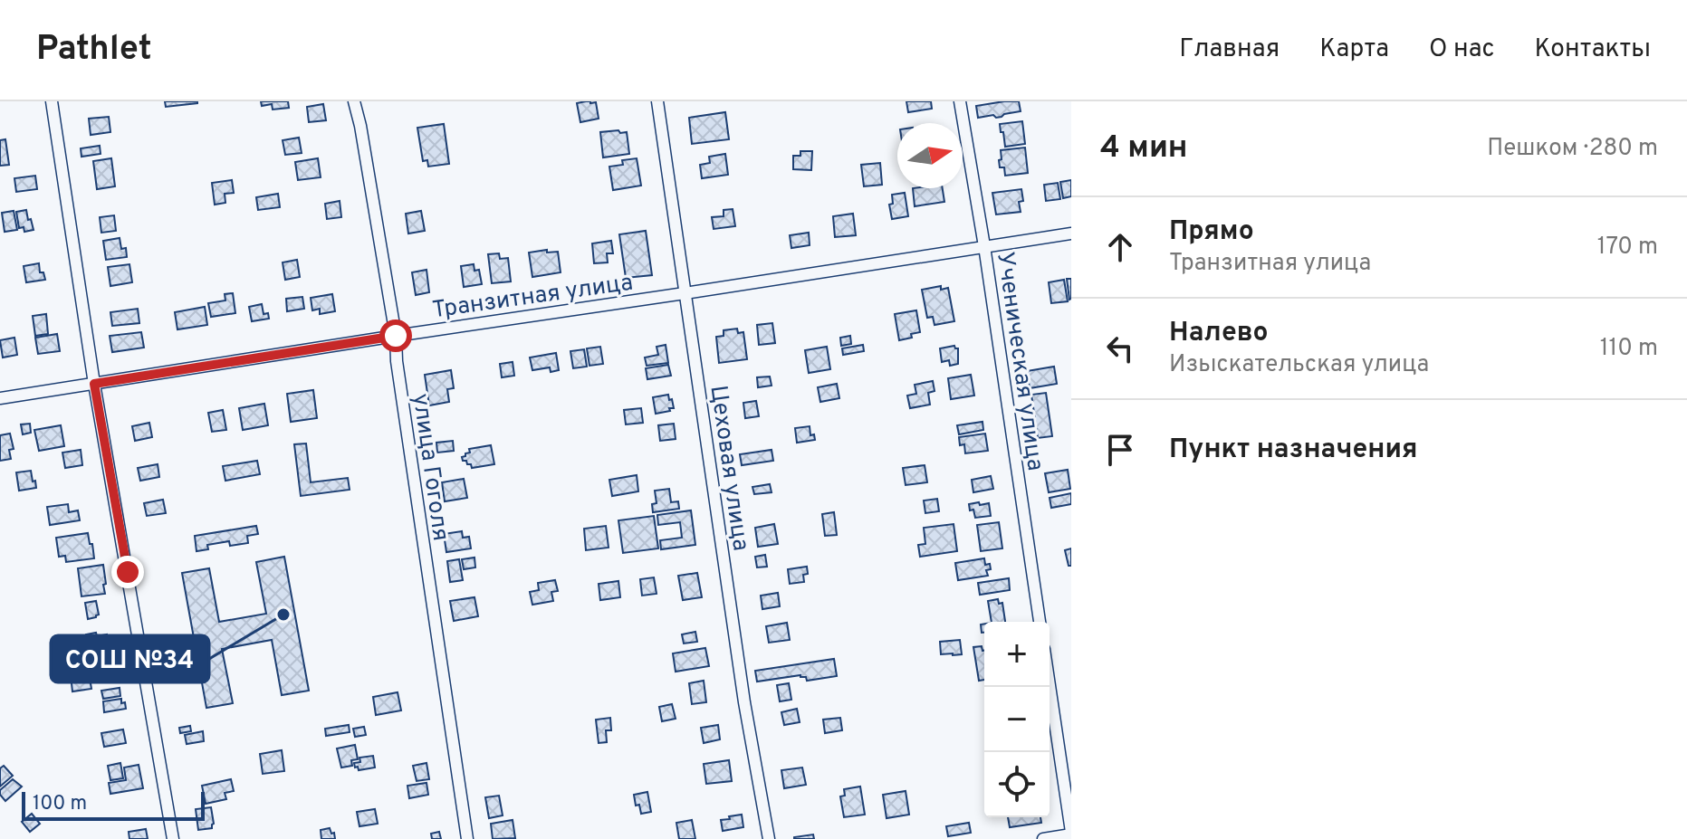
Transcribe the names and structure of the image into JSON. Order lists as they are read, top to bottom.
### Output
{
  "streets": {
    "street": [
      "Транзитная улица",
      "Ученическая улица",
      "улица Гоголя",
      "Цеховая улица"
    ]
  },
  "crossings": [
    ["Транзитная улица", "Ученическая улица"],
    ["Транзитная улица", "улица Гоголя"],
    ["Транзитная улица", "Цеховая улица"]
  ],
  "places": ["СОШ №34"],
  "scale_bar": "100 m",
  "north": "right",
  "page": {
    "header": "Pathlet",
    "nav": [
      "Главная",
      "Карта",
      "О нас",
      "Контакты"
    ],
    "heading": ["4 мин", "Пешком · 280 m"],
    "list": [
      ["Прямо", "Транзитная улица", "170 m"],
      ["Налево", "Изыскательская улица", "110 m"],
      "Пункт назначения"
    ],
    "map_buttons": ["+", "−"],
    "scale": "100 m"
  }
}
